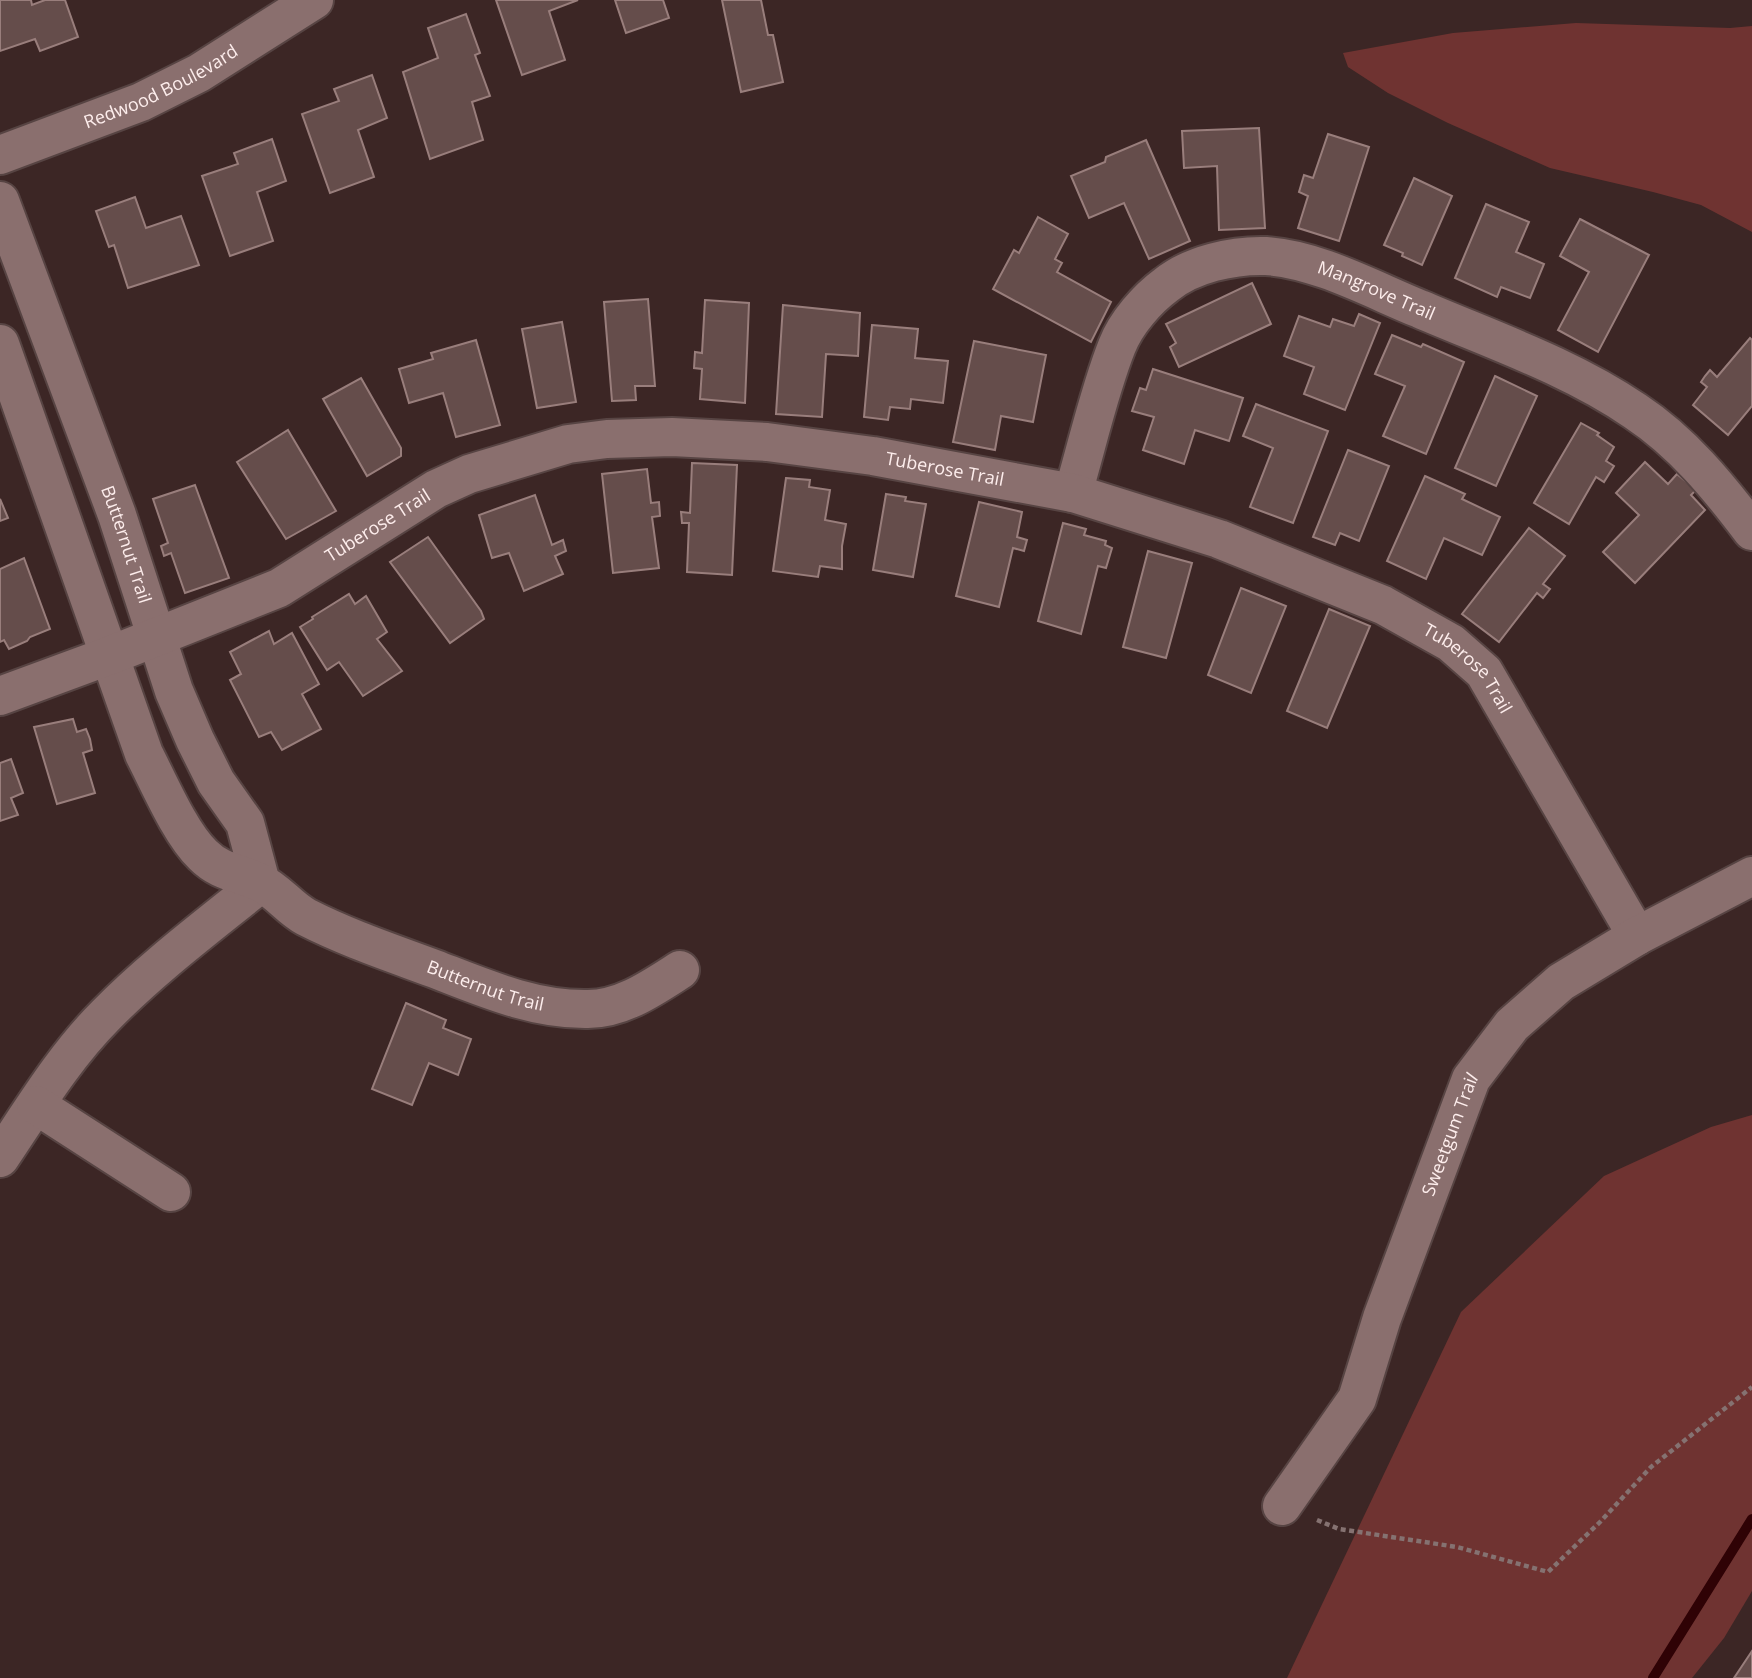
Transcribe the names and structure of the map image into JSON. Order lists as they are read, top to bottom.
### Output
{
  "streets": {
    "street": [
      "Redwood Boulevard",
      "Mangrove Trail",
      "Tuberose Trail",
      "Butternut Trail",
      "Sweetgum Trail"
    ]
  },
  "crossings": [
    ["Mangrove Trail", "Tuberose Trail"],
    ["Tuberose Trail", "Butternut Trail"],
    ["Tuberose Trail", "Sweetgum Trail"]
  ]
}
